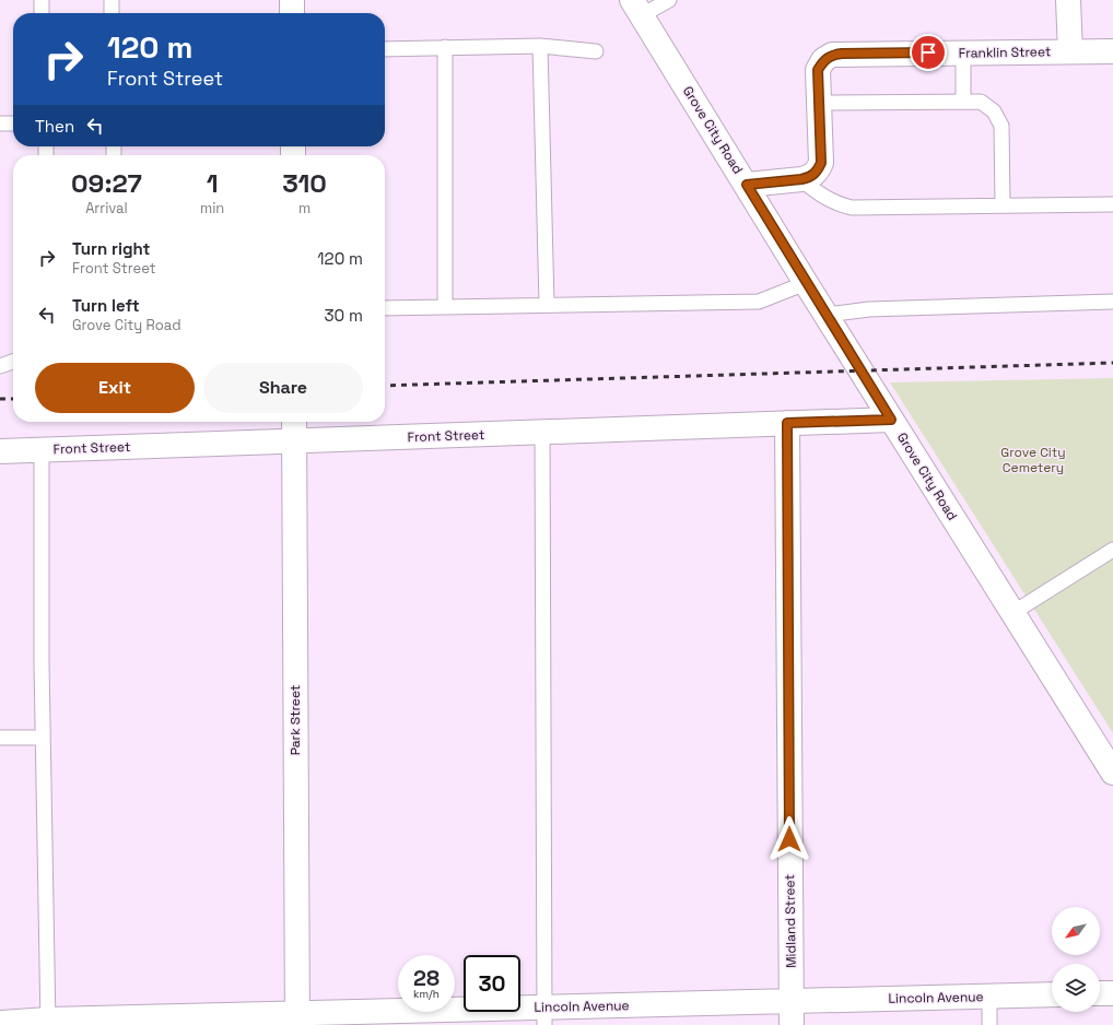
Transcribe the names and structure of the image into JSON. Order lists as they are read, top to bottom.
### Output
{
  "streets": {
    "street": [
      "Franklin Street",
      "Grove City Road",
      "Front Street",
      "Park Street",
      "Midland Street",
      "Lincoln Avenue"
    ]
  },
  "crossings": [
    ["Franklin Street", "Grove City Road"],
    ["Grove City Road", "Front Street"],
    ["Front Street", "Park Street"],
    ["Front Street", "Midland Street"],
    ["Park Street", "Lincoln Avenue"],
    ["Midland Street", "Lincoln Avenue"]
  ],
  "parks": ["Grove City Cemetery"],
  "north": "bottom left",
  "page": {
    "turn": ["120 m", "Front Street"],
    "then": "Then",
    "eta": [
      "09:27",
      "Arrival",
      "1",
      "min",
      "310",
      "m"
    ],
    "list": [
      {
        "name": "Turn right",
        "note": "Front Street",
        "value": "120 m"
      },
      {
        "name": "Turn left",
        "note": "Grove City Road",
        "value": "30 m"
      }
    ],
    "buttons": ["Exit", "Share"],
    "speed": "28 km/h",
    "limit": "30"
  }
}
